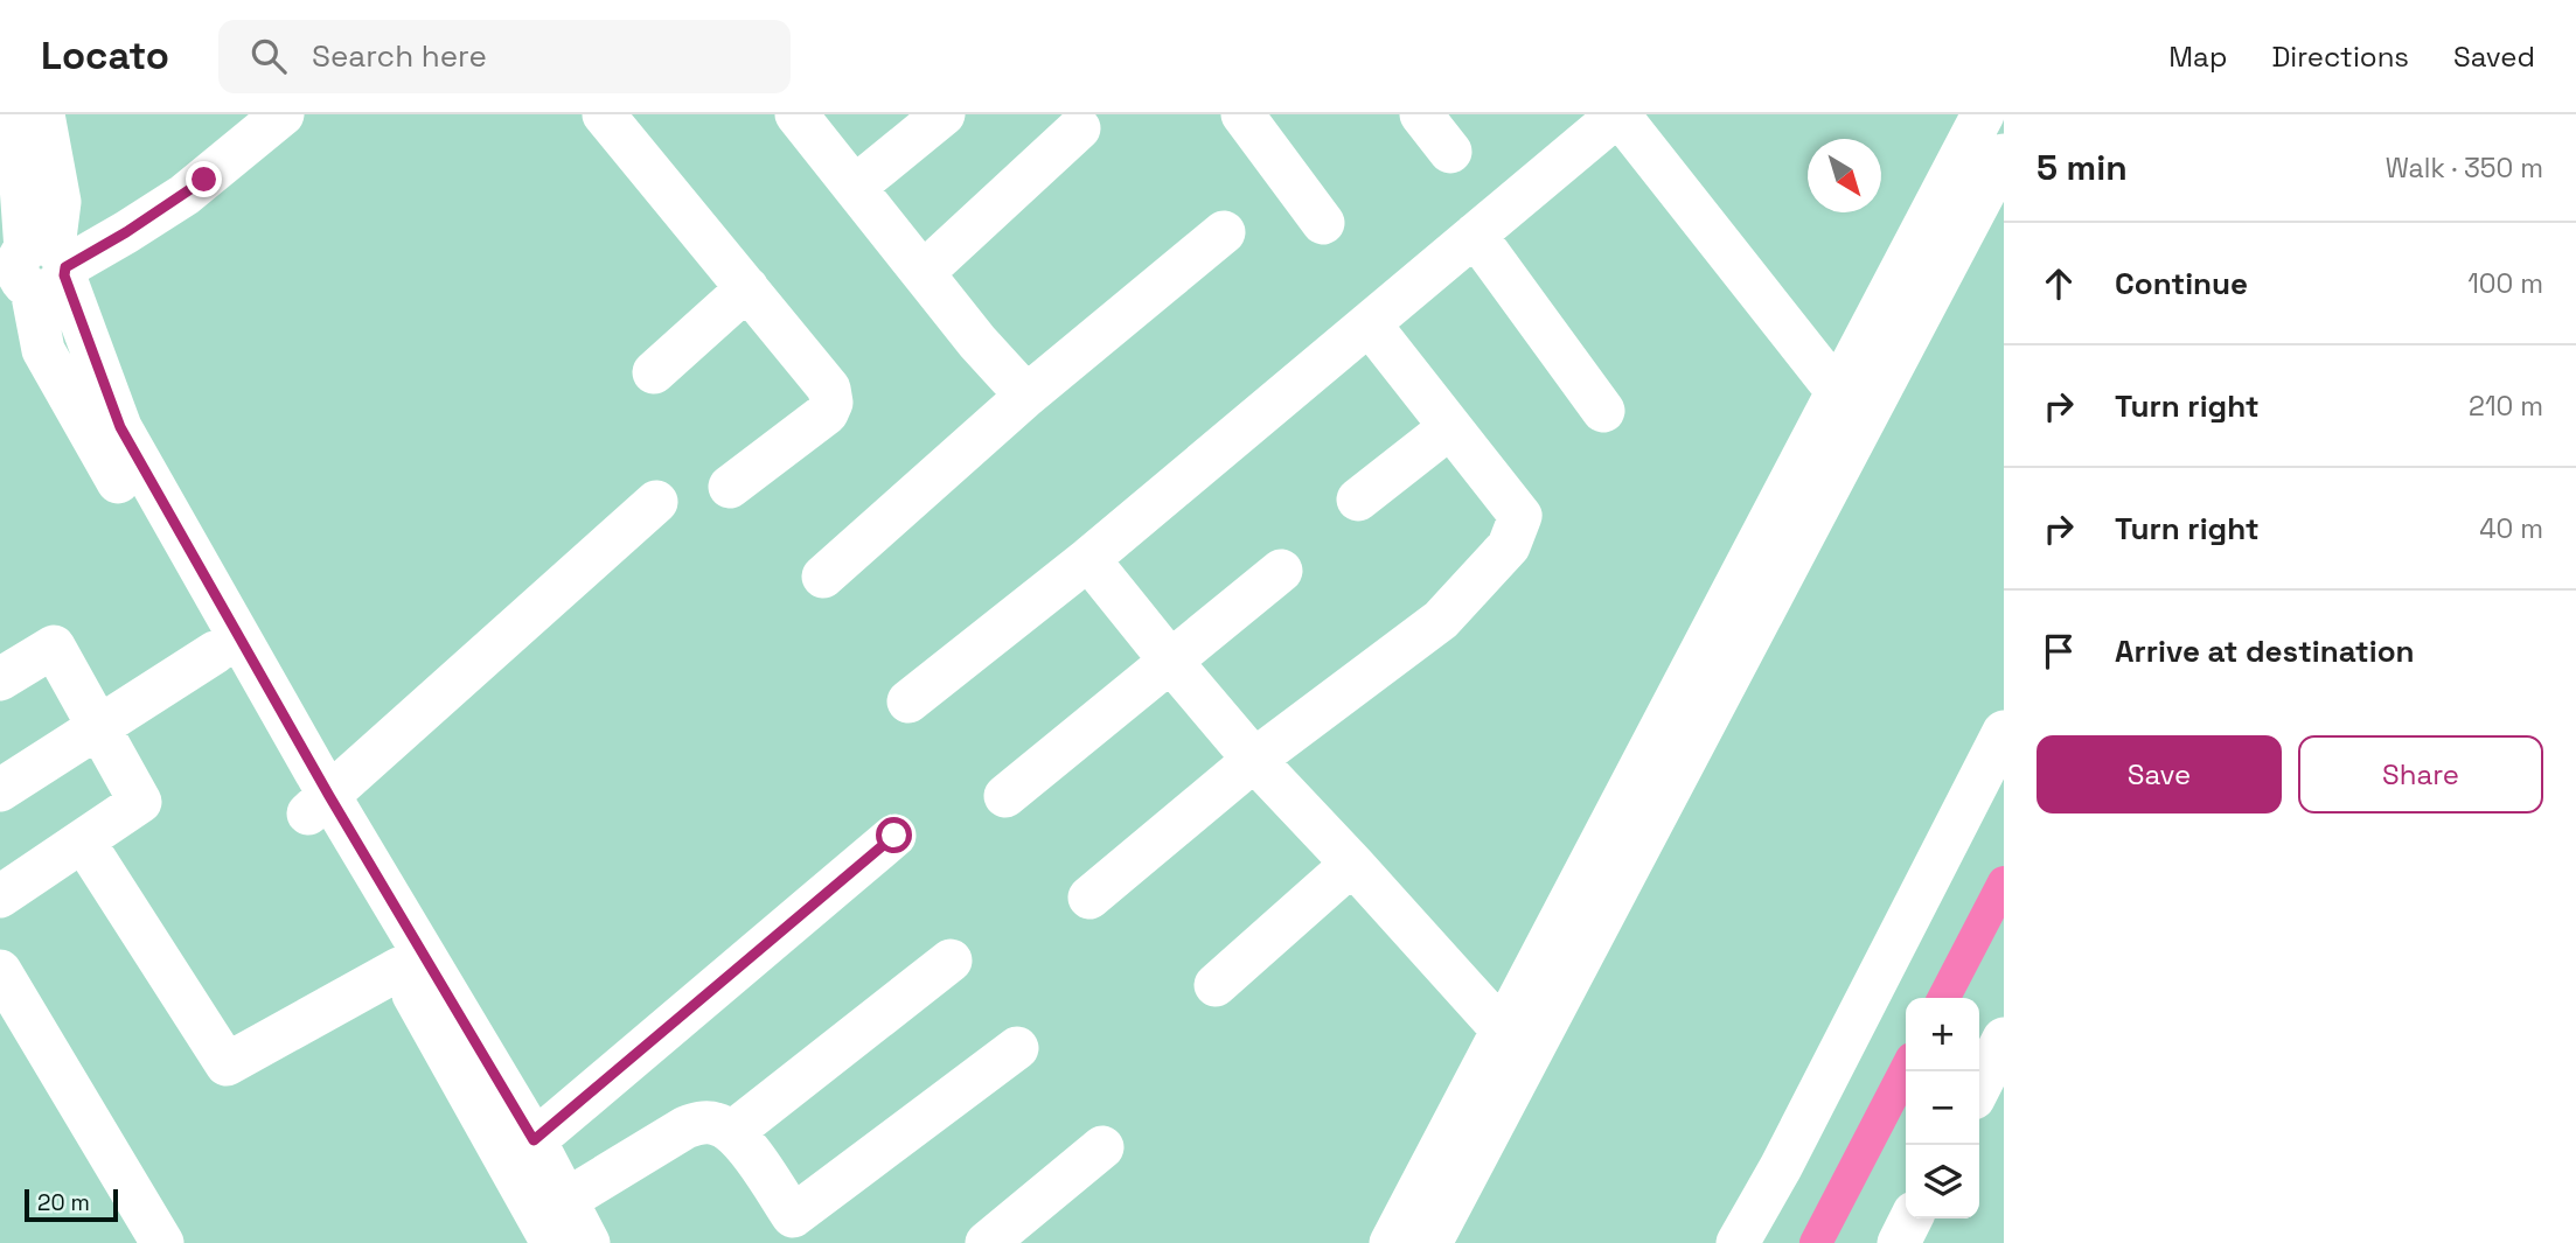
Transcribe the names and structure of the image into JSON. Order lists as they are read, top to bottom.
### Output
{
  "scale_bar": "20 m",
  "north": "bottom right",
  "page": {
    "header": "Locato",
    "search": "Search here",
    "nav": ["Map", "Directions", "Saved"],
    "heading": ["5 min", "Walk · 350 m"],
    "list": [
      ["Continue", "100 m"],
      ["Turn right", "210 m"],
      ["Turn right", "40 m"],
      "Arrive at destination"
    ],
    "buttons": ["Save", "Share"],
    "map_buttons": ["+", "−"],
    "scale": "20 m"
  }
}
